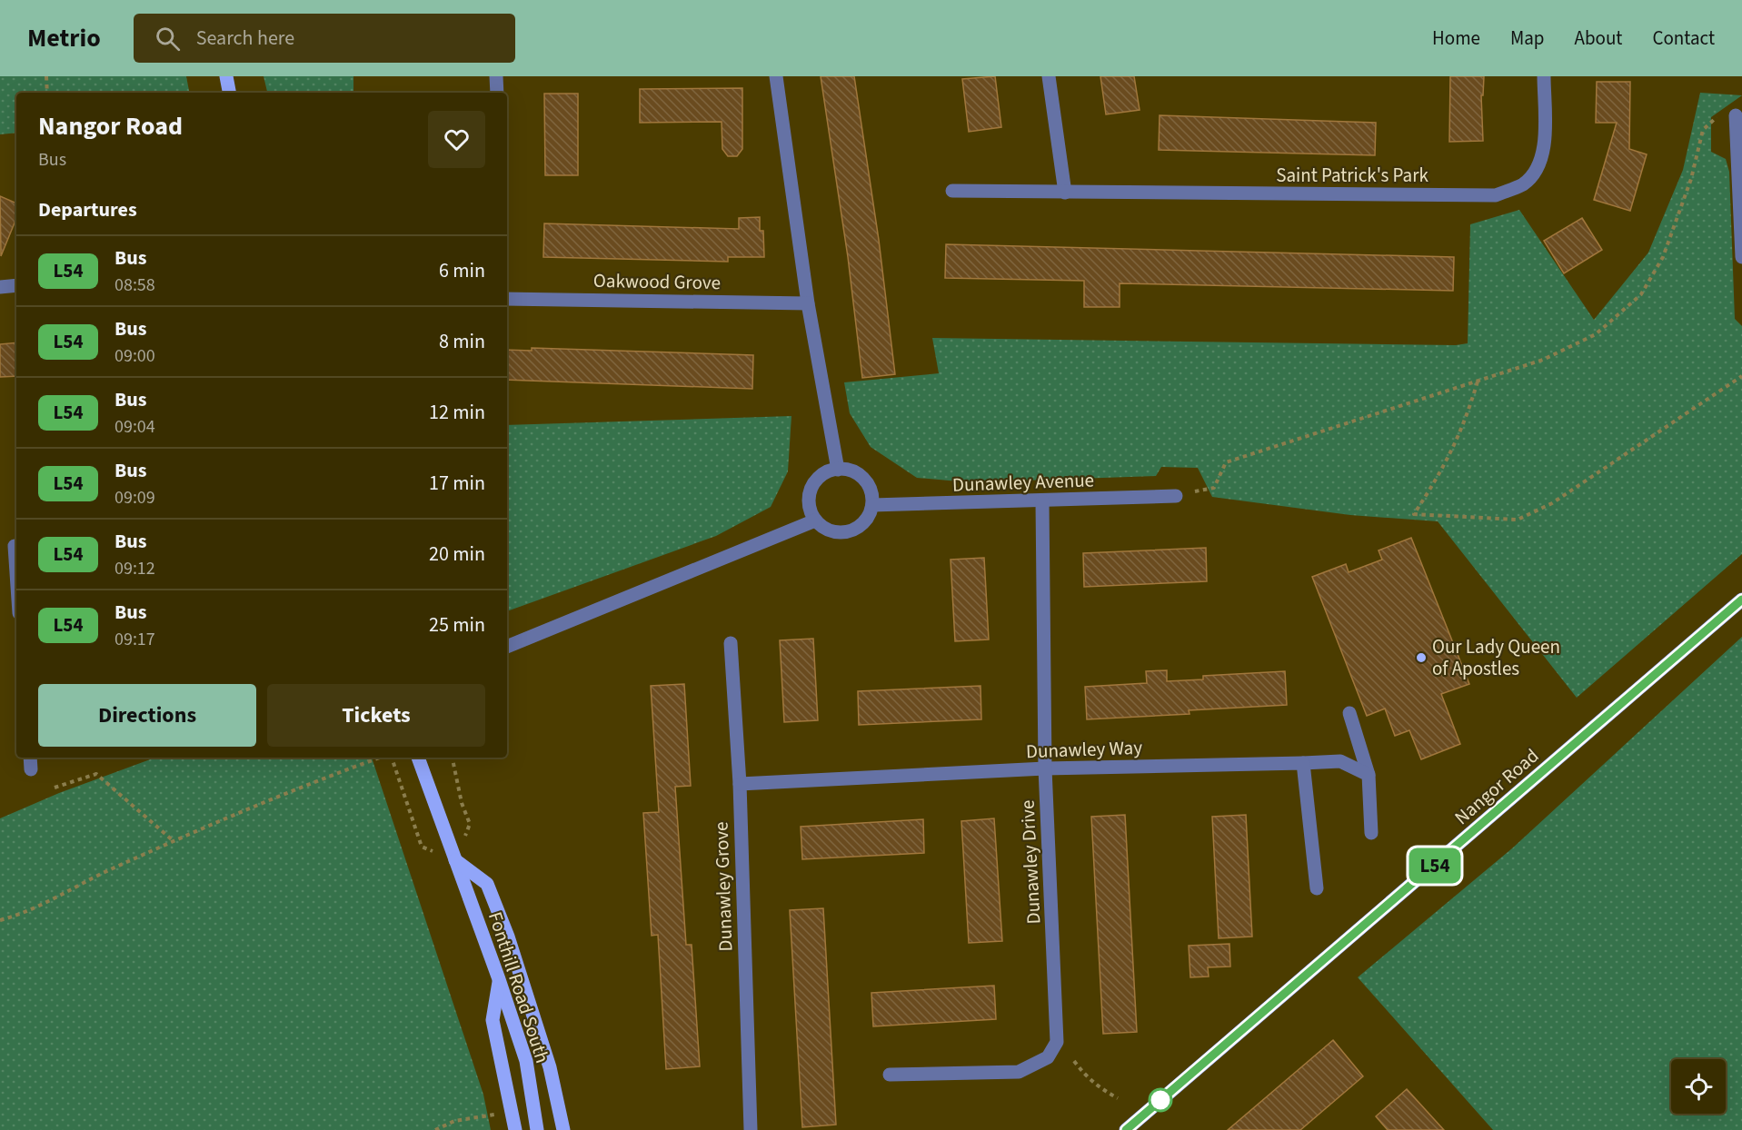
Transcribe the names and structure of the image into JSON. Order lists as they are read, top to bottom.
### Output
{
  "streets": {
    "main road": ["Nangor Road", "Fonthill Road South"],
    "street": [
      "Saint Patrick's Park",
      "Oakwood Grove",
      "Dunawley Avenue",
      "Dunawley Way",
      "Dunawley Drive",
      "Dunawley Grove"
    ]
  },
  "crossings": [
    ["Dunawley Avenue", "Dunawley Drive"],
    ["Dunawley Way", "Dunawley Drive"],
    ["Dunawley Way", "Dunawley Grove"]
  ],
  "places": ["Our Lady Queen of Apostles"],
  "lines": ["bus line L54"],
  "page": {
    "header": "Metrio",
    "search": "Search here",
    "nav": [
      "Home",
      "Map",
      "About",
      "Contact"
    ],
    "on_map": "L54",
    "heading": [
      ["Nangor Road", "Bus"],
      "Departures"
    ],
    "list": [
      {
        "mark": "L54",
        "name": "Bus",
        "note": "08:58",
        "value": "6 min"
      },
      {
        "mark": "L54",
        "name": "Bus",
        "note": "09:00",
        "value": "8 min"
      },
      {
        "mark": "L54",
        "name": "Bus",
        "note": "09:04",
        "value": "12 min"
      },
      {
        "mark": "L54",
        "name": "Bus",
        "note": "09:09",
        "value": "17 min"
      },
      {
        "mark": "L54",
        "name": "Bus",
        "note": "09:12",
        "value": "20 min"
      },
      {
        "mark": "L54",
        "name": "Bus",
        "note": "09:17",
        "value": "25 min"
      }
    ],
    "buttons": ["Directions", "Tickets"]
  }
}
